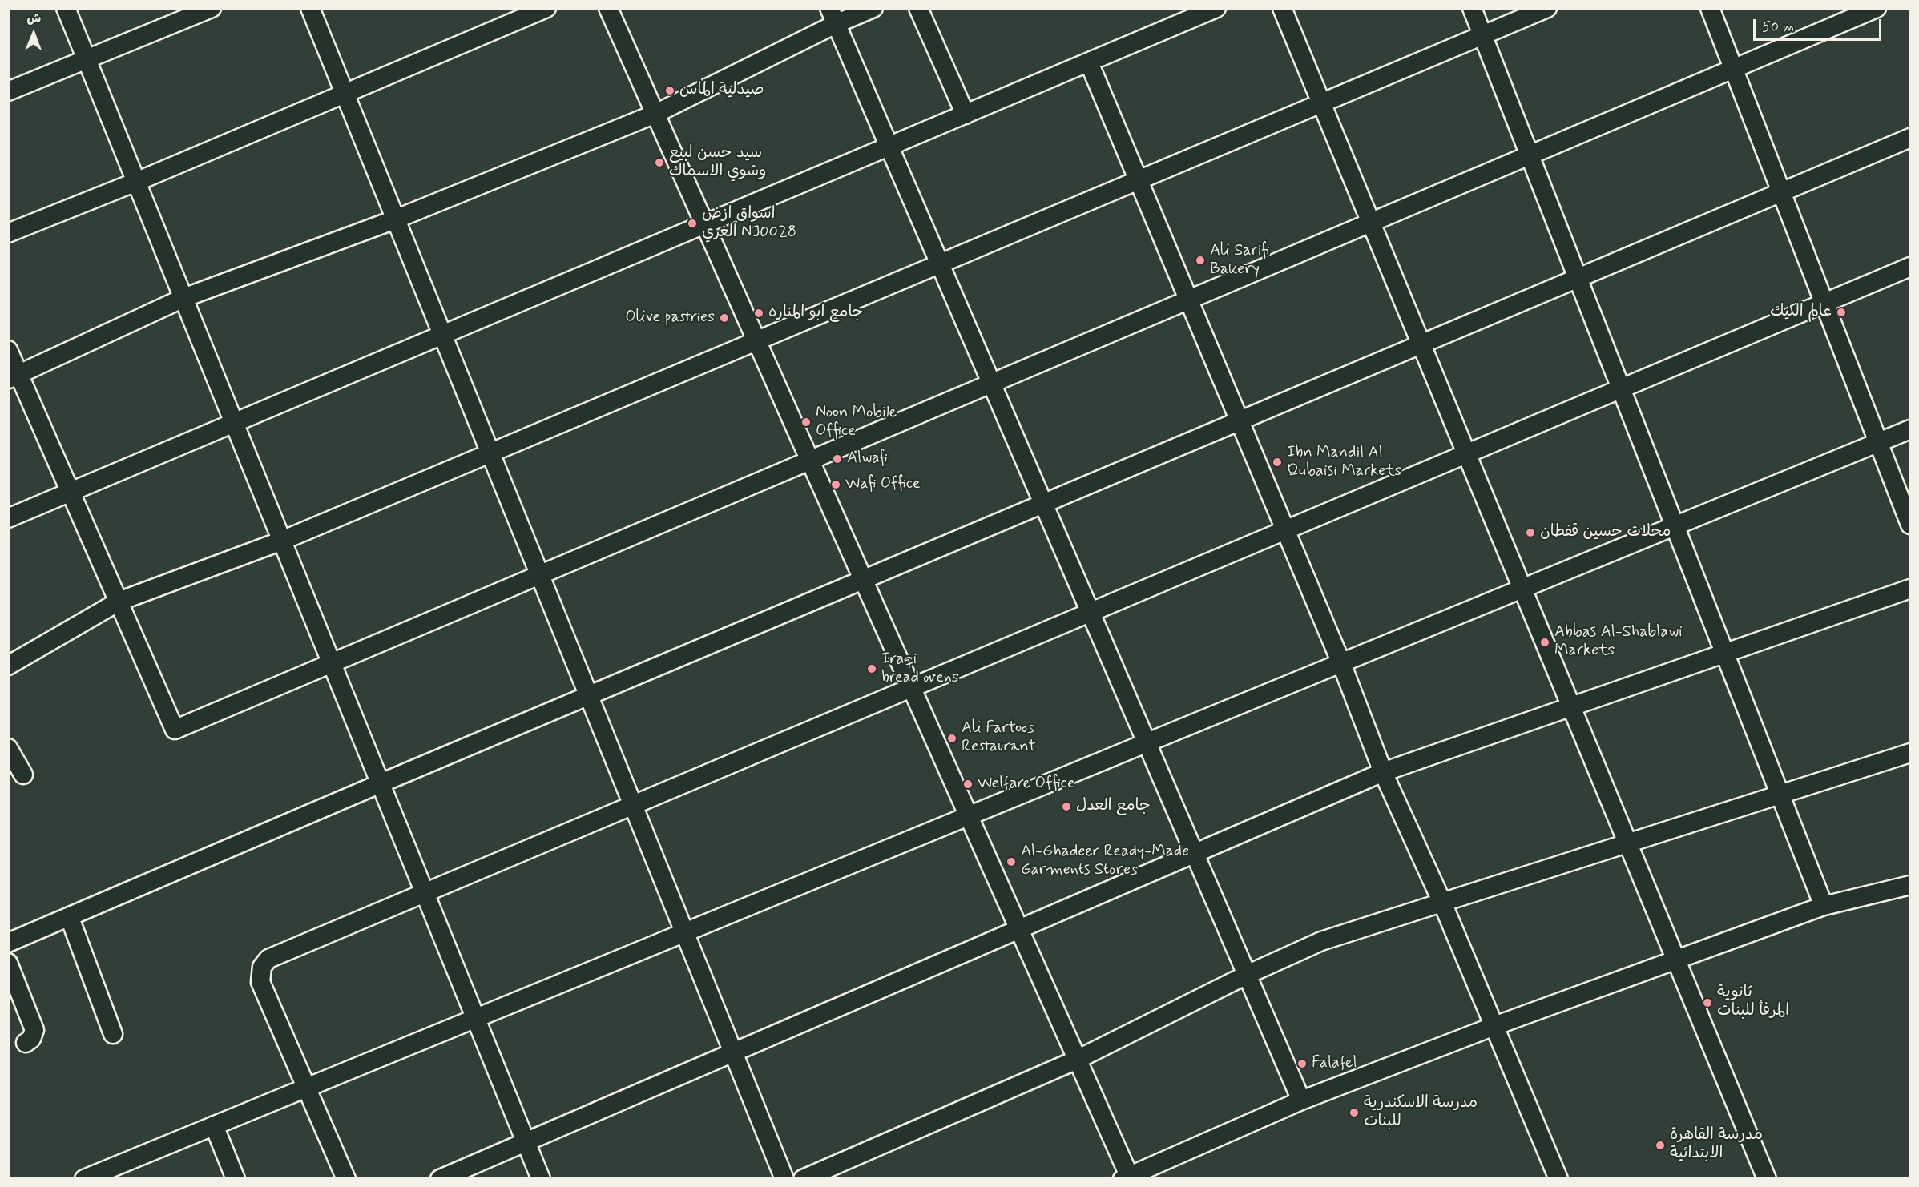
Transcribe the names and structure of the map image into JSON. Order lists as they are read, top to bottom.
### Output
{
  "places": [
    "صيدلية الماس",
    "سيد حسن لبيع وشوي الاسماك",
    "اسواق ازض الغري NJ0028",
    "Ali Sarifi Bakery",
    "عالم الكيك",
    "جامع ابو المناره",
    "Olive pastries",
    "Noon Mobile Office",
    "Alwafi",
    "Ibn Mandil Al Qubaisi Markets",
    "Wafi Office",
    "محلات حسين قفطان",
    "Abbas Al-Shablawi Markets",
    "Iraqi bread ovens",
    "Ali Fartoos Restaurant",
    "Welfare Office",
    "جامع العدل",
    "Al-Ghadeer Ready-Made Garments Stores",
    "ثانوية المرفأ للبنات",
    "Falafel",
    "مدرسة الاسكندرية للبنات",
    "مدرسة القاهرة الابتدائية"
  ],
  "scale_bar": "50 m",
  "north": "top"
}
